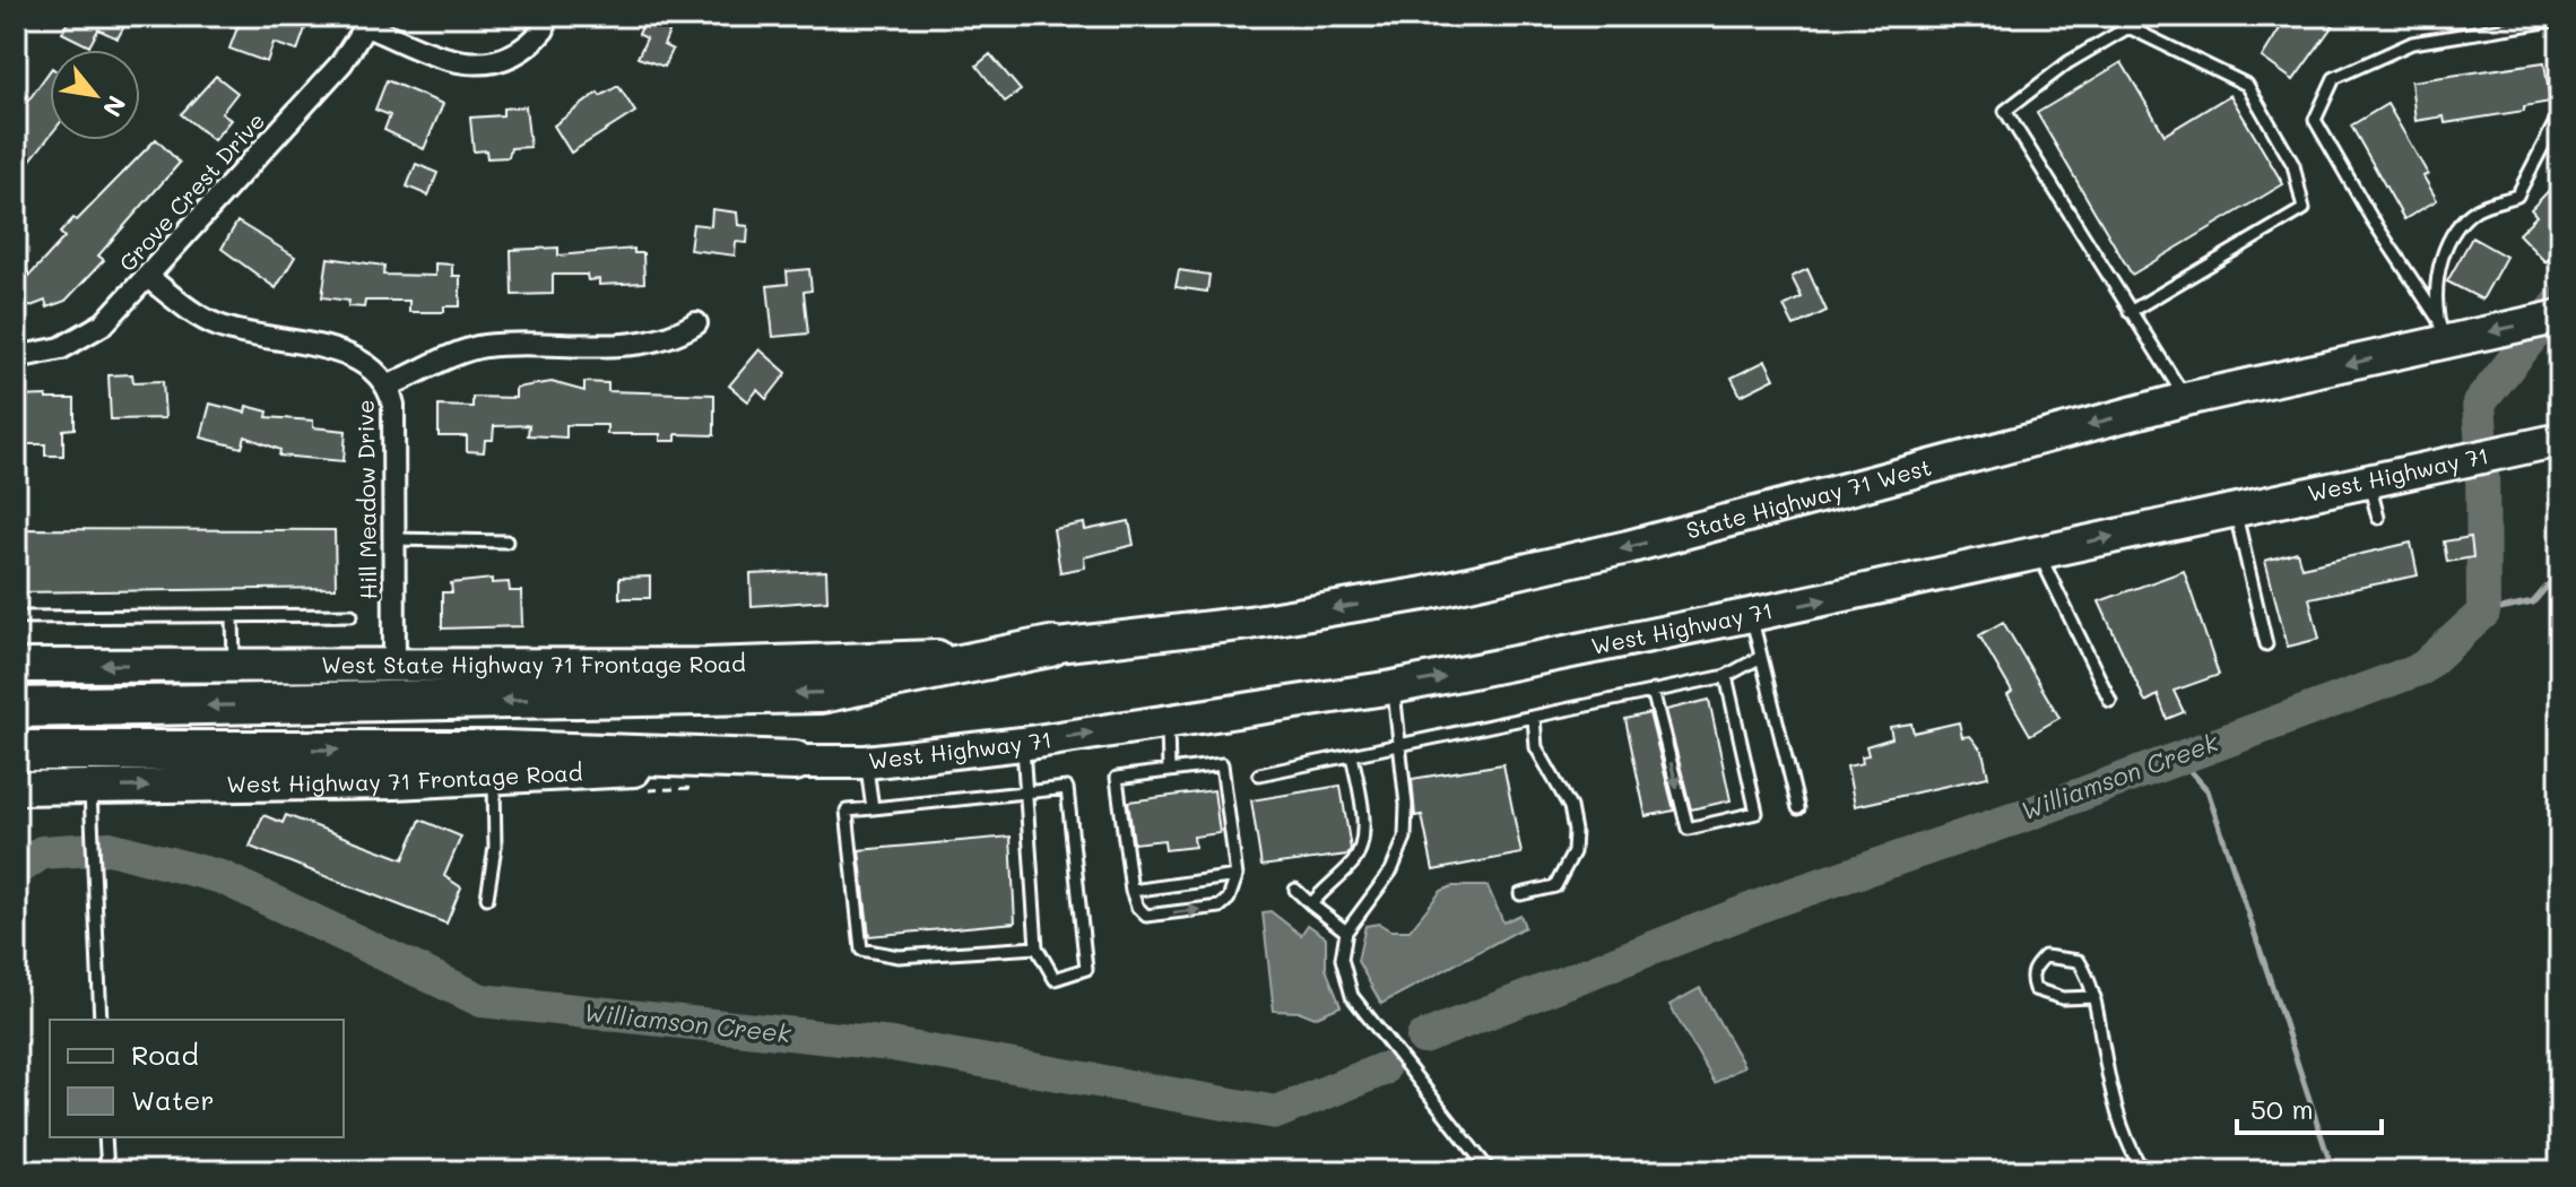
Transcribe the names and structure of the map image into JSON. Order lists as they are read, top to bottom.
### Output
{
  "streets": {
    "main road": [
      "West Highway 71",
      "State Highway 71 West",
      "West State Highway 71 Frontage Road",
      "West Highway 71 Frontage Road"
    ],
    "street": ["Grove Crest Drive", "Hill Meadow Drive"]
  },
  "crossings": [
    ["Grove Crest Drive", "Hill Meadow Drive"],
    ["West Highway 71", "West Highway 71 Frontage Road"],
    ["State Highway 71 West", "West State Highway 71 Frontage Road"],
    ["Hill Meadow Drive", "West State Highway 71 Frontage Road"]
  ],
  "one_way": ["West Highway 71", "State Highway 71 West", "West Highway 71 Frontage Road"],
  "water": ["Williamson Creek"],
  "legend": ["Road", "Water"],
  "scale_bar": "50 m",
  "north": "bottom right"
}
